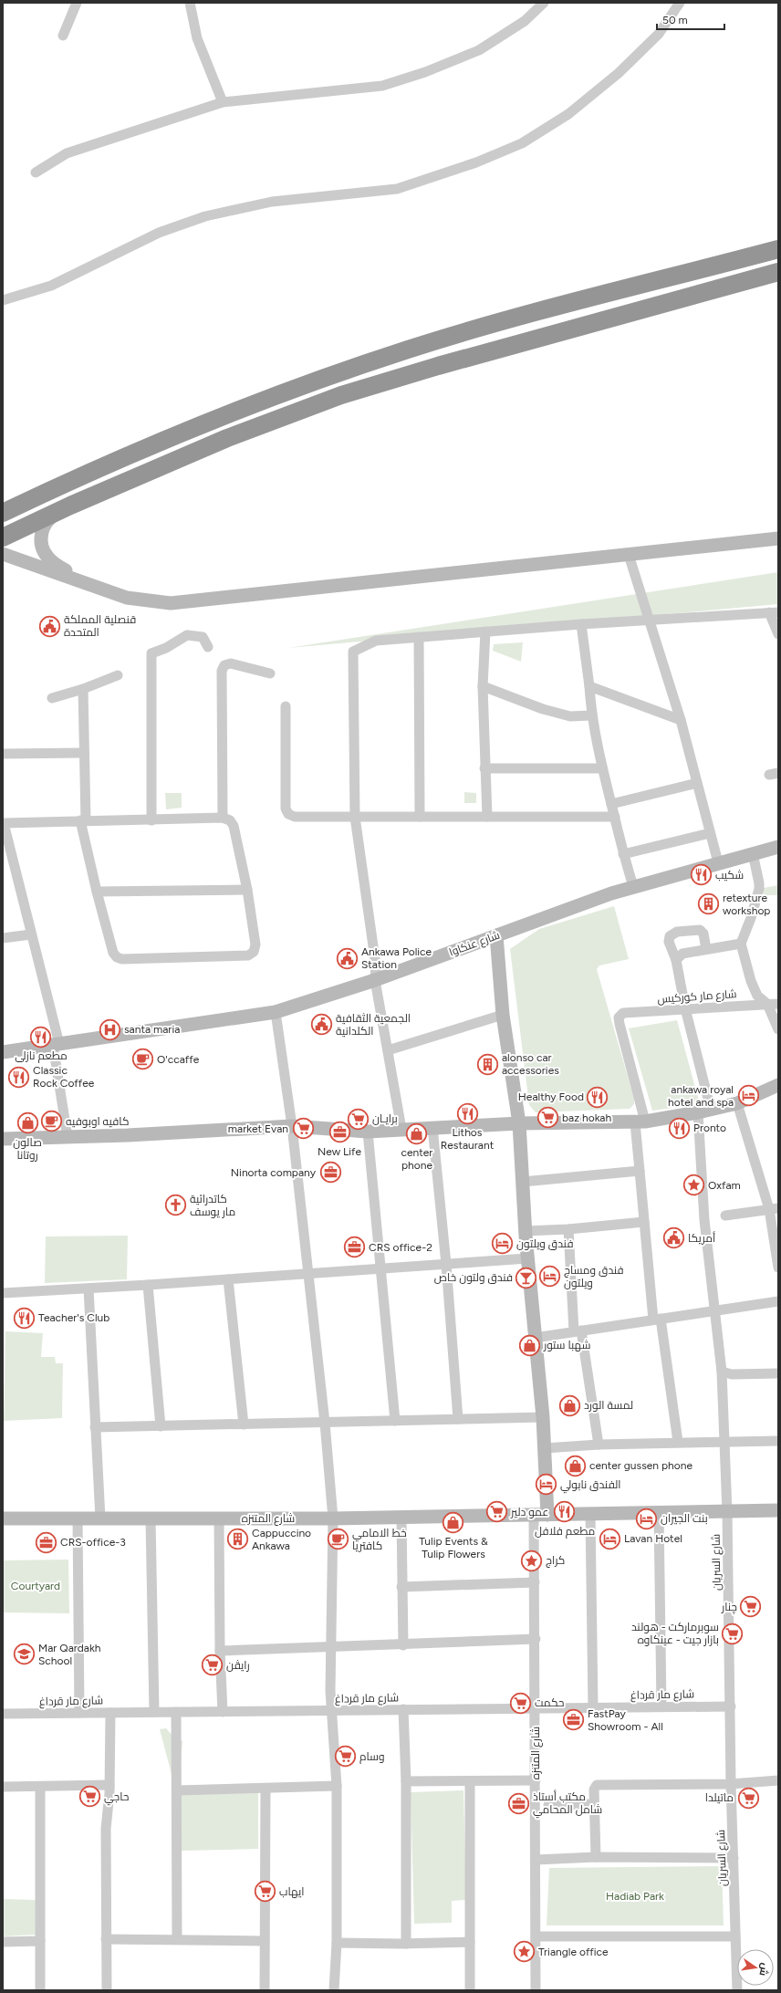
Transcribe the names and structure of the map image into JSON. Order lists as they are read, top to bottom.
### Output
{
  "streets": {
    "street": [
      "شارع عنكاوا",
      "شارع مار كوركيس",
      "شارع المتنزه",
      "شارع السريان",
      "شارع مار قرداغ"
    ]
  },
  "crossings": [
    ["شارع مار كوركيس", "شارع السريان"],
    ["شارع المتنزه", "شارع السريان"],
    ["شارع المتنزه", "شارع مار قرداغ"],
    ["شارع السريان", "شارع مار قرداغ"]
  ],
  "parks": ["Courtyard", "Hadiab Park"],
  "places": {
    "public building": [
      "قنصلية المملكة المتحدة",
      "Ankawa Police Station",
      "الجمعية الثقافية الكلدانية",
      "أمريكا"
    ],
    "restaurant": [
      "شكيب",
      "مطعم نازلى",
      "Classic Rock Coffee",
      "Healthy Food",
      "Lithos Restaurant",
      "Pronto",
      "Teacher's Club",
      "مطعم فلافل"
    ],
    "building": ["retexture workshop", "alonso car accessories", "Cappuccino Ankawa"],
    "hospital": ["santa maria"],
    "cafe": ["O'ccaffe", "كافيه اوبوفيه", "خط الامامي كافتريا"],
    "hotel": [
      "ankawa royal hotel and spa",
      "فندق ویلتون",
      "فندق ومساج ويلتون",
      "الفندق نابولي",
      "بنت الجيران",
      "Lavan Hotel"
    ],
    "supermarket": [
      "baz hokah",
      "برایـان",
      "market Evan",
      "عمو دلير",
      "چنار",
      "سوبرماركت - هولند بازار جيت - عينكاوه",
      "رایڤن",
      "حكمت",
      "وسام",
      "حاجي",
      "ماتیلدا",
      "ايهاب"
    ],
    "shop": [
      "صالون روتانا",
      "center phone",
      "شهبا ستور",
      "لمسة الورد",
      "center gussen phone",
      "Tulip Events & Tulip Flowers"
    ],
    "office": [
      "New Life",
      "Ninorta company",
      "CRS office-2",
      "CRS-office-3",
      "FastPay Showroom - All",
      "مكتب أستاذ شامل المحامي"
    ],
    "place": ["Oxfam", "كراج", "Triangle office"],
    "church": ["كاتدرائية مار يوسف"],
    "bar": ["فندق ولتون خاص"],
    "school or university": ["Mar Qardakh School"]
  },
  "scale_bar": "50 m",
  "north": "right"
}
